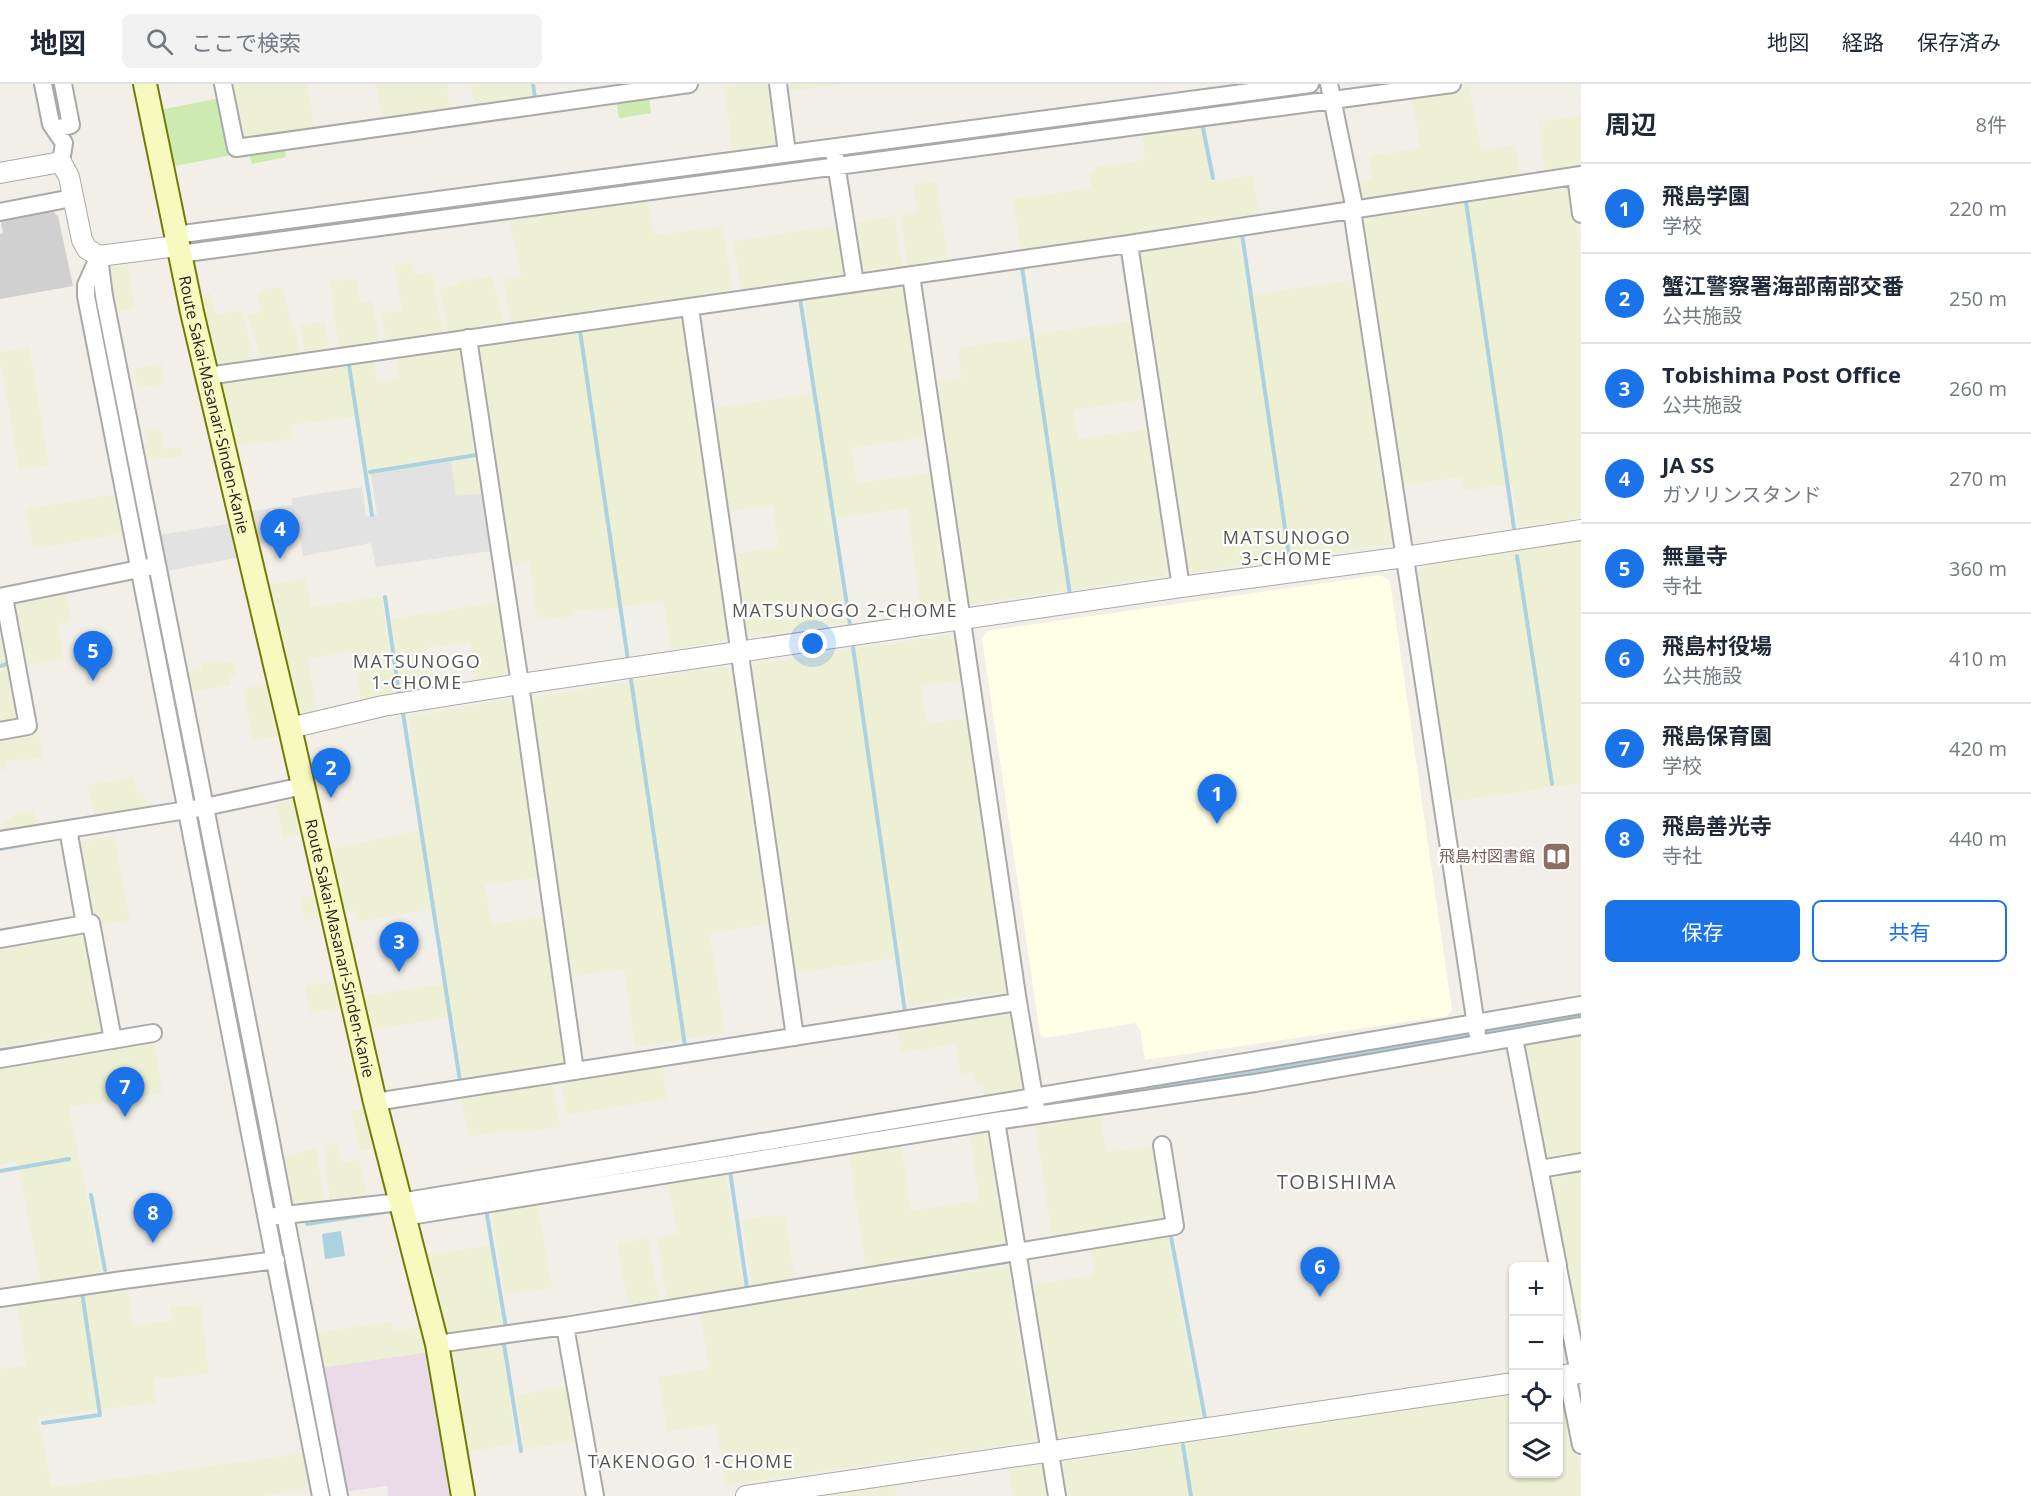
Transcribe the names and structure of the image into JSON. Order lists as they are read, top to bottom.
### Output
{
  "streets": {
    "main road": ["Route Sakai-Masanari-Sinden-Kanie"]
  },
  "districts": [
    "MATSUNOGO 3-CHOME",
    "MATSUNOGO 2-CHOME",
    "MATSUNOGO 1-CHOME",
    "TOBISHIMA",
    "TAKENOGO 1-CHOME"
  ],
  "places": {
    "library": ["飛島村図書館"]
  },
  "page": {
    "header": "地図",
    "search": "ここで検索",
    "nav": ["地図", "経路", "保存済み"],
    "heading": ["周辺", "8件"],
    "list": [
      {
        "mark": "1",
        "name": "飛島学園",
        "note": "学校",
        "value": "220 m"
      },
      {
        "mark": "2",
        "name": "蟹江警察署海部南部交番",
        "note": "公共施設",
        "value": "250 m"
      },
      {
        "mark": "3",
        "name": "Tobishima Post Office",
        "note": "公共施設",
        "value": "260 m"
      },
      {
        "mark": "4",
        "name": "JA SS",
        "note": "ガソリンスタンド",
        "value": "270 m"
      },
      {
        "mark": "5",
        "name": "無量寺",
        "note": "寺社",
        "value": "360 m"
      },
      {
        "mark": "6",
        "name": "飛島村役場",
        "note": "公共施設",
        "value": "410 m"
      },
      {
        "mark": "7",
        "name": "飛島保育園",
        "note": "学校",
        "value": "420 m"
      },
      {
        "mark": "8",
        "name": "飛島善光寺",
        "note": "寺社",
        "value": "440 m"
      }
    ],
    "pins": [
      "4",
      "5",
      "2",
      "1",
      "3",
      "7",
      "8",
      "6"
    ],
    "buttons": ["保存", "共有"],
    "map_buttons": ["+", "−"]
  }
}
